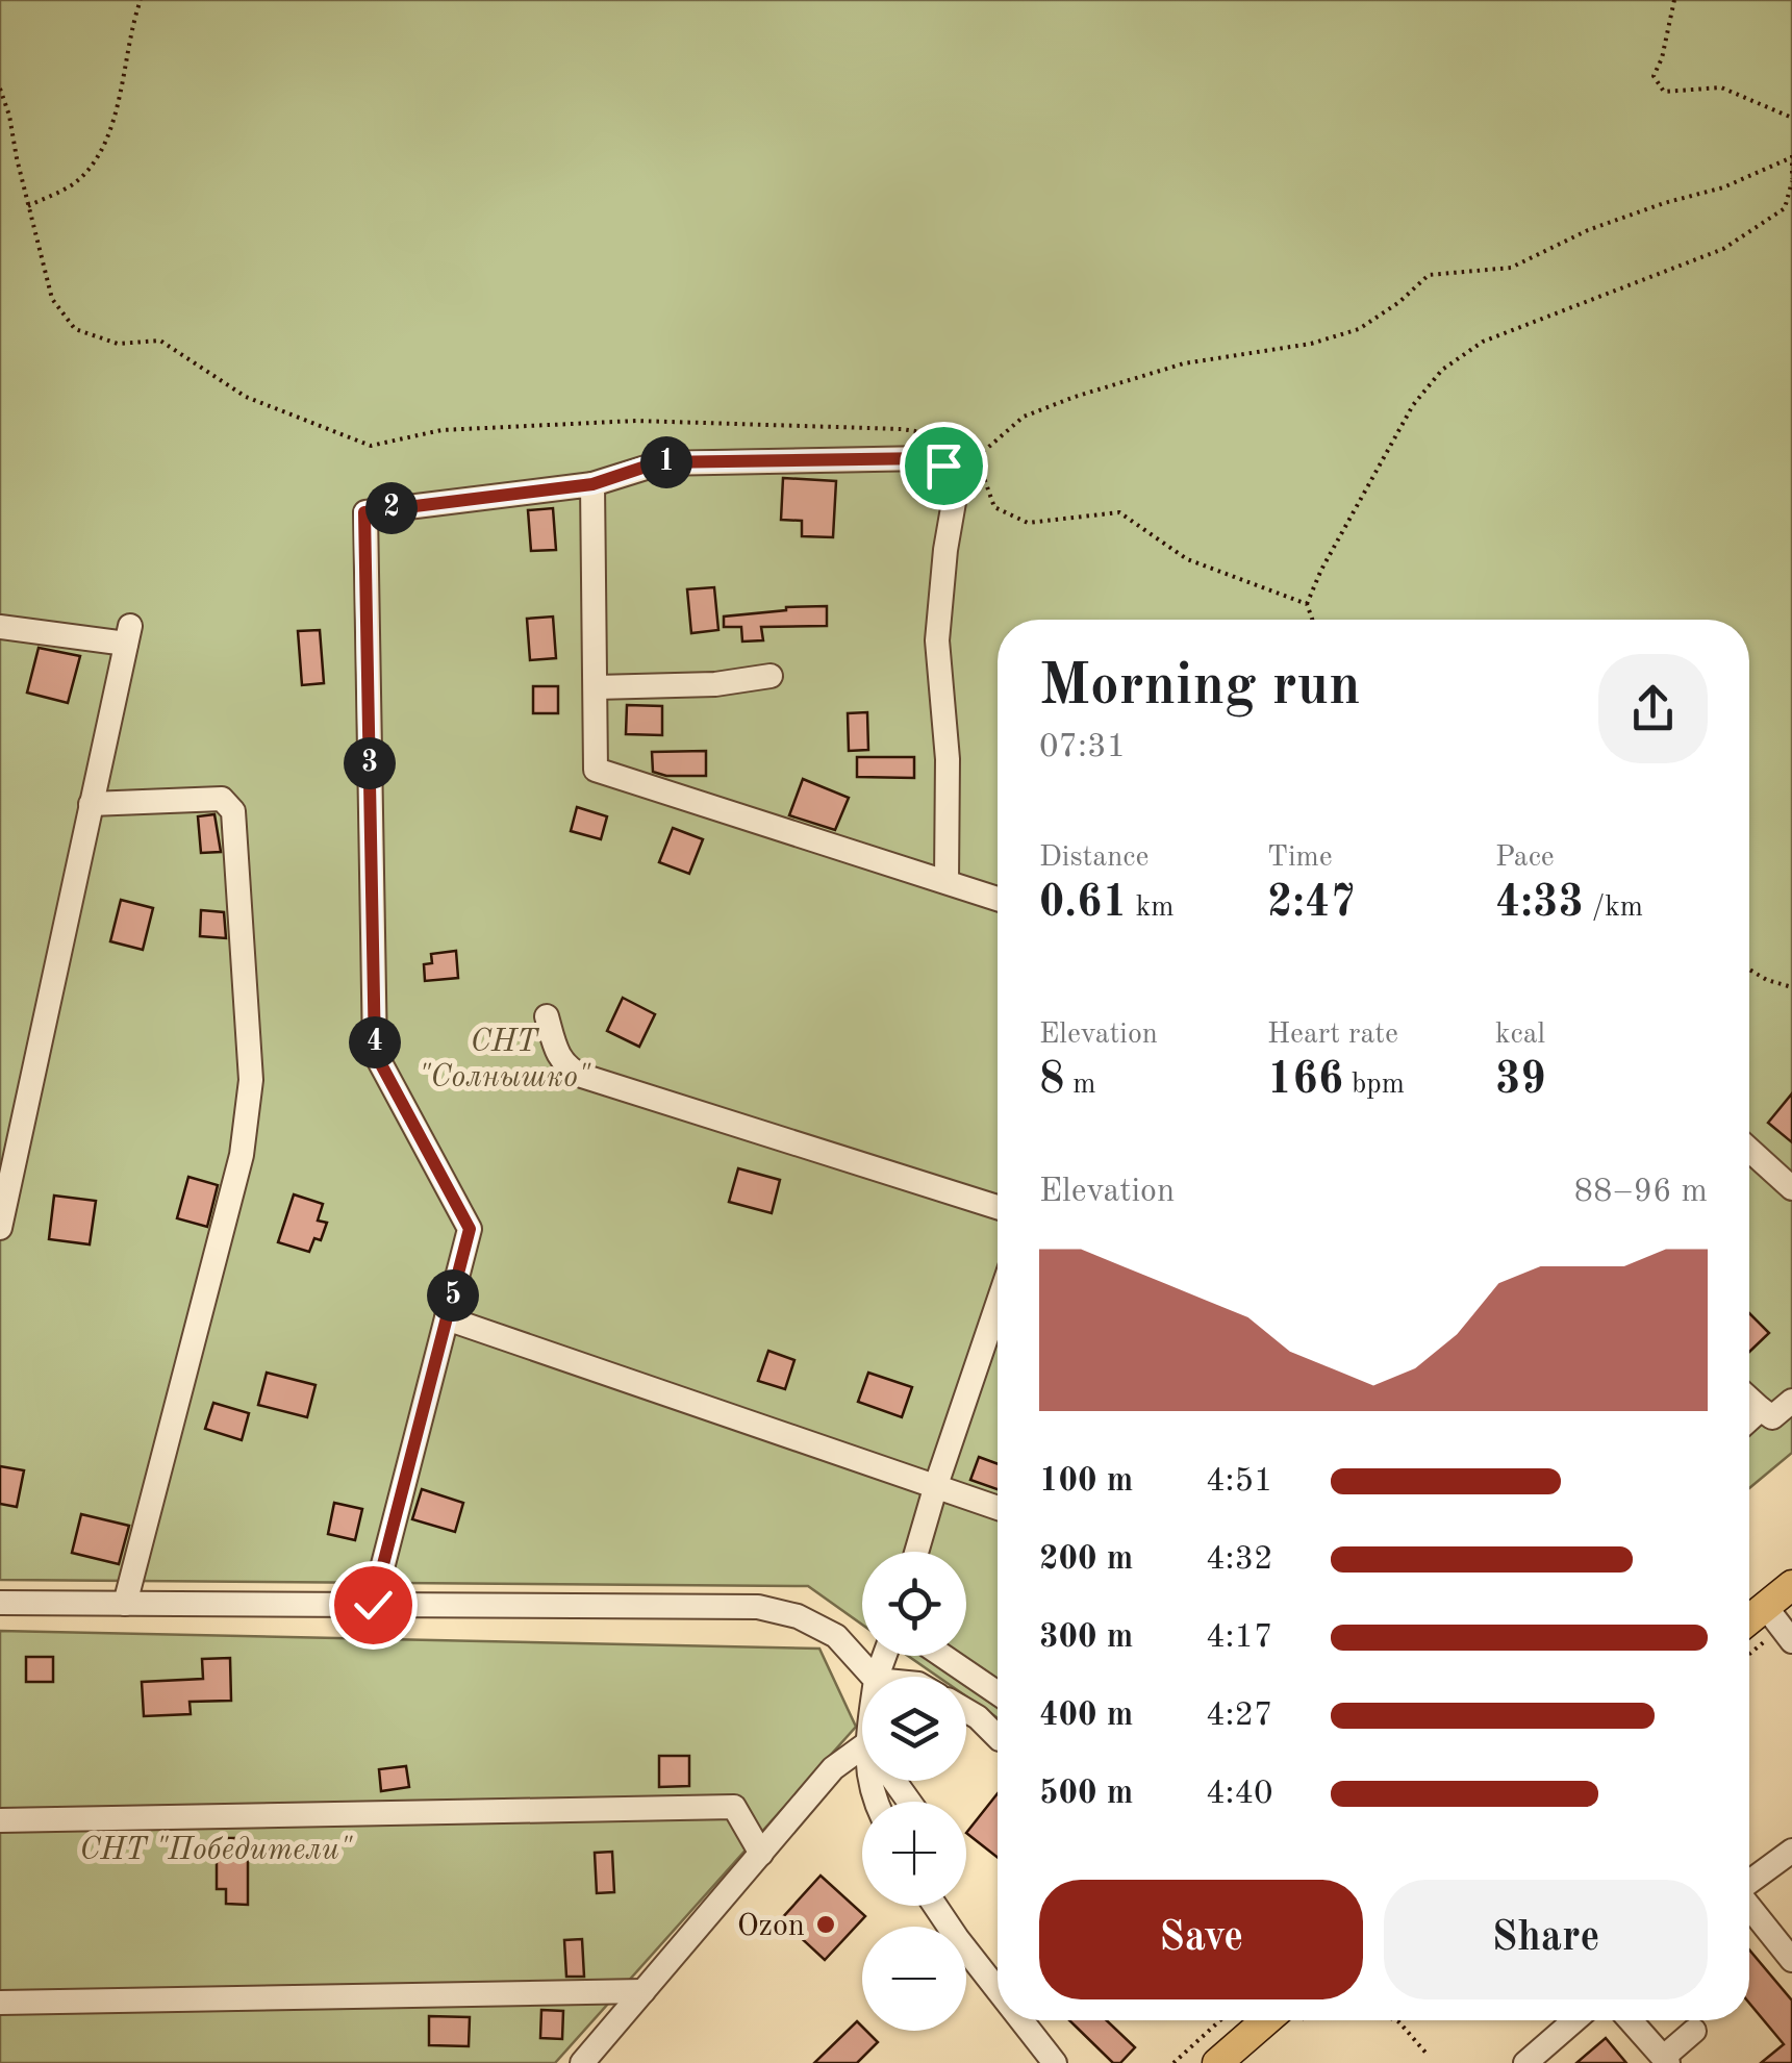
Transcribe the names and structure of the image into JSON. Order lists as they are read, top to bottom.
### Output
{
  "parks": ["СНТ \"Солнышко\"", "СНТ \"Победители\""],
  "places": ["Ozon"],
  "page": {
    "pins": [
      "1",
      "2",
      "3",
      "4",
      "5"
    ],
    "heading": ["Morning run", "07:31"],
    "stats": [
      ["Distance", "0.61 km"],
      ["Time", "2:47"],
      ["Pace", "4:33 /km"],
      ["Elevation", "8 m"],
      ["Heart rate", "166 bpm"],
      ["kcal", "39"]
    ],
    "chart": ["Elevation", "88–96 m"],
    "list": [
      {
        "name": "100 m",
        "note": "4:51"
      },
      {
        "name": "200 m",
        "note": "4:32"
      },
      {
        "name": "300 m",
        "note": "4:17"
      },
      {
        "name": "400 m",
        "note": "4:27"
      },
      {
        "name": "500 m",
        "note": "4:40"
      }
    ],
    "map_buttons": ["+", "−"],
    "buttons": ["Save", "Share"]
  }
}
